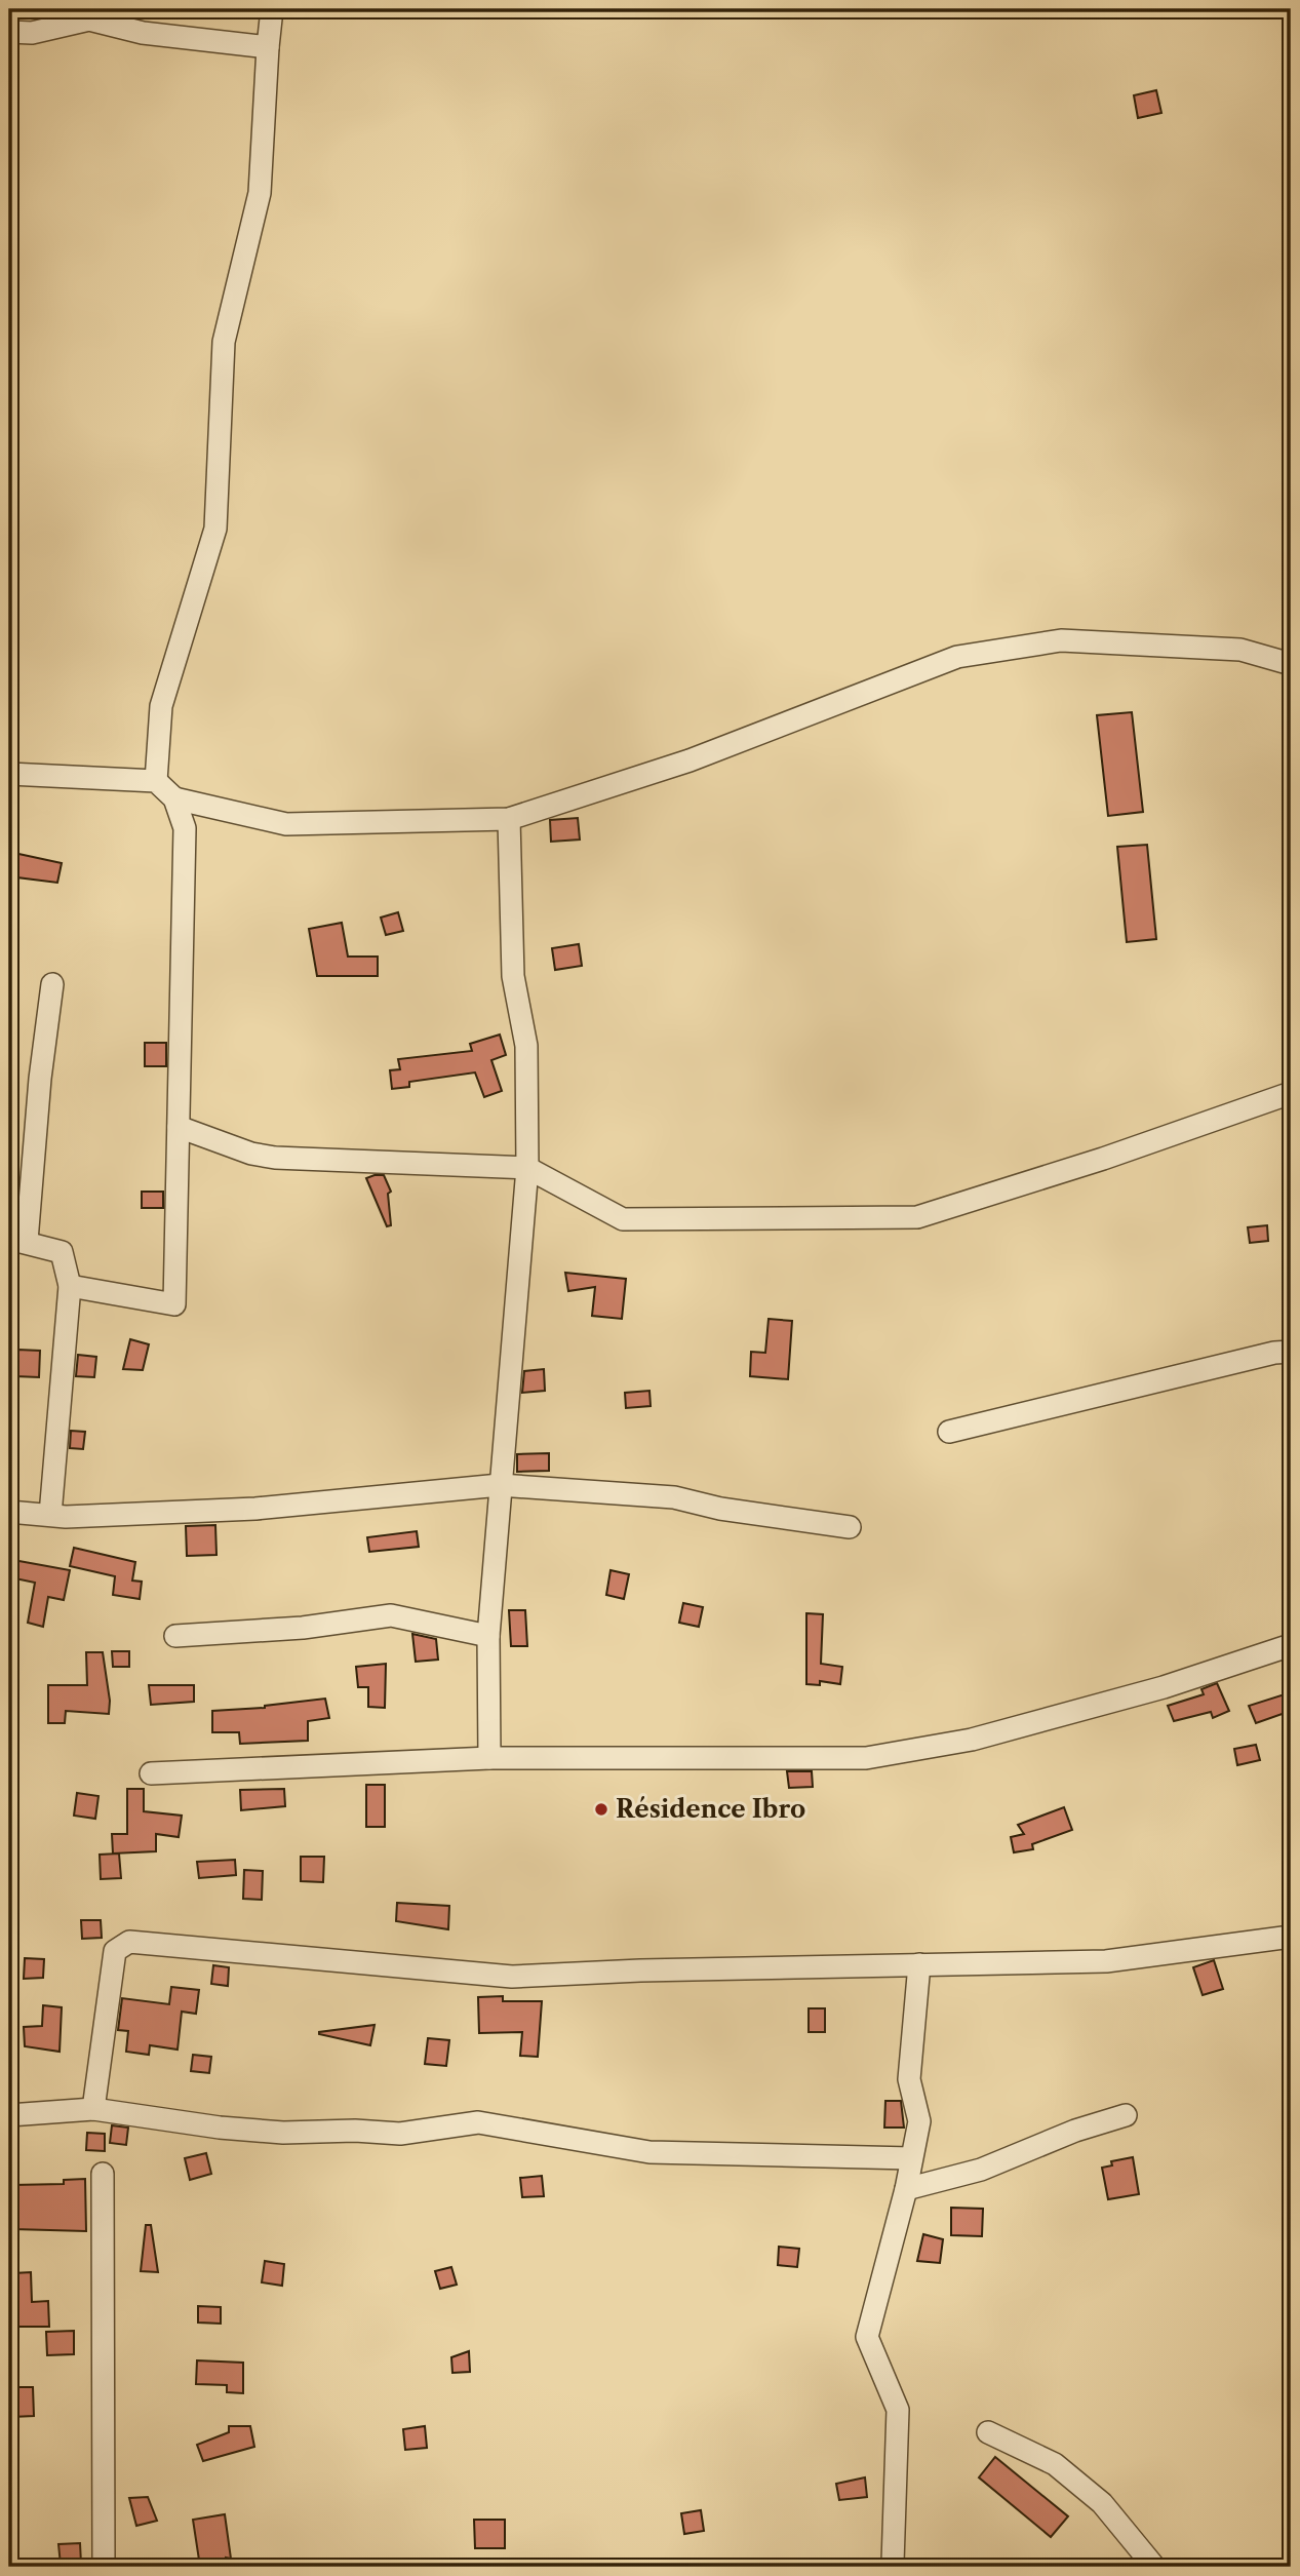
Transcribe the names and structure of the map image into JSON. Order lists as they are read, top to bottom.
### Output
{
  "places": ["Résidence Ibro"]
}
